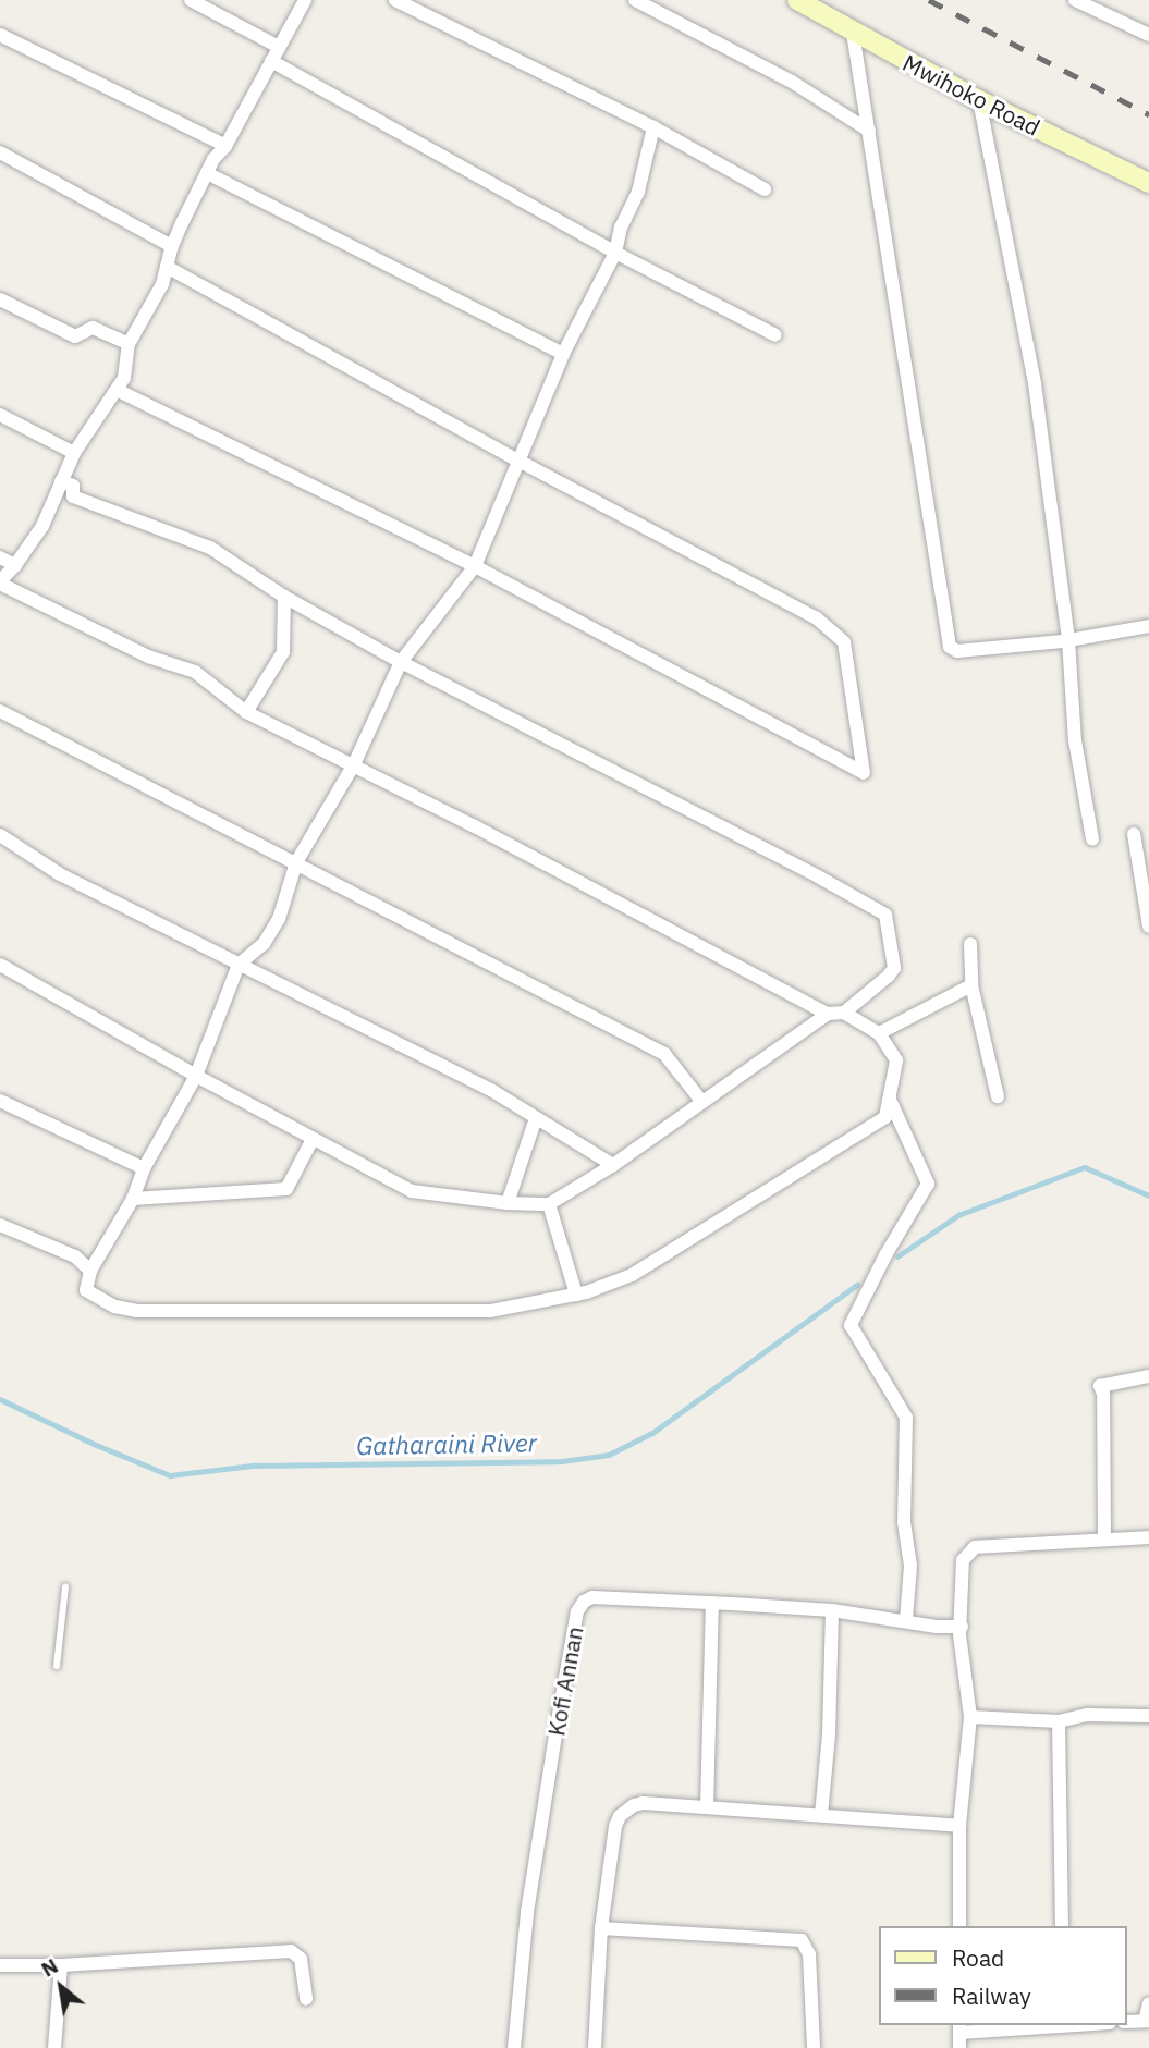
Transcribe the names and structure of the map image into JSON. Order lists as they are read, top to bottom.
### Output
{
  "streets": {
    "street": ["Mwihoko Road", "Kofi Annan"]
  },
  "water": ["Gatharaini River"],
  "legend": ["Road", "Railway"],
  "north": "top left"
}
